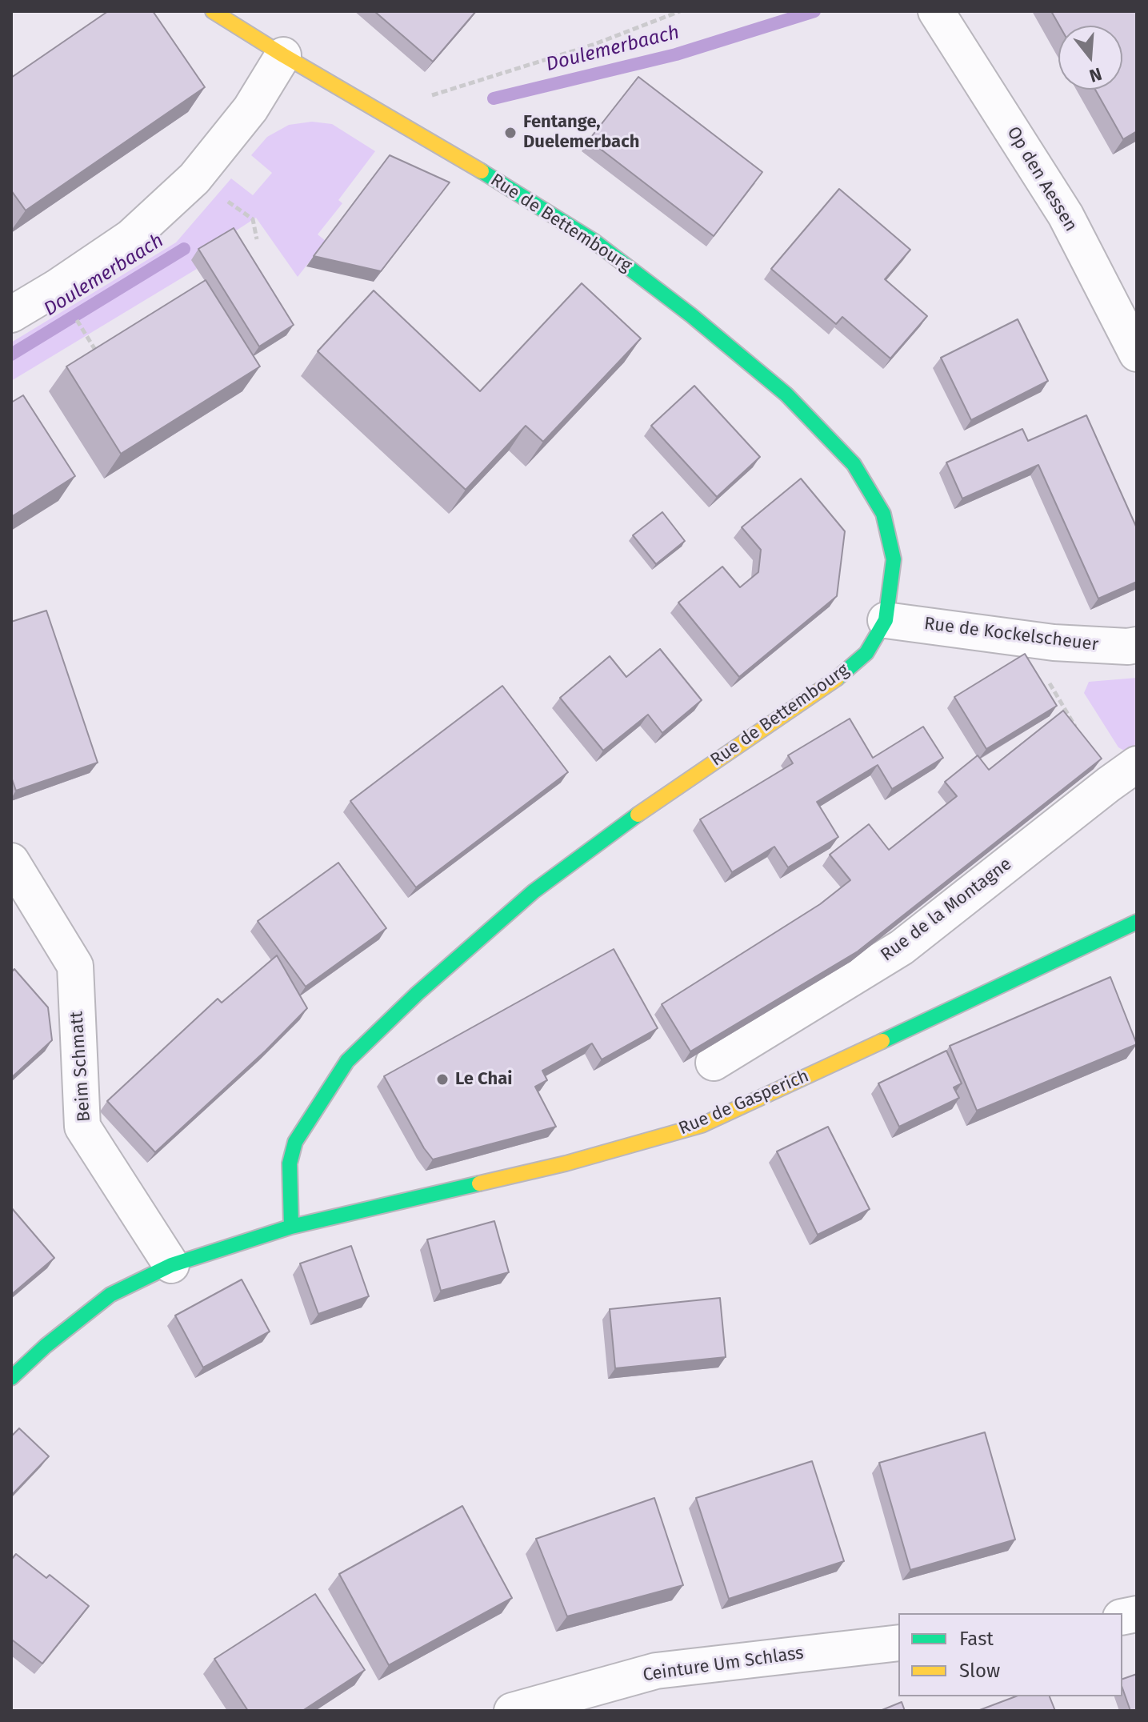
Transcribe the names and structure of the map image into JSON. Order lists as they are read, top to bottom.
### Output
{
  "streets": {
    "main road": ["Rue de Bettembourg", "Rue de Gasperich"],
    "street": [
      "Op den Aessen",
      "Rue de Kockelscheuer",
      "Rue de la Montagne",
      "Beim Schmatt",
      "Ceinture Um Schlass"
    ]
  },
  "crossings": [
    ["Rue de Bettembourg", "Rue de Kockelscheuer"],
    ["Rue de Bettembourg", "Rue de Gasperich"]
  ],
  "water": ["Doulemerbaach"],
  "places": ["Fentange, Duelemerbach", "Le Chai"],
  "legend": ["Fast", "Slow"],
  "north": "bottom"
}
